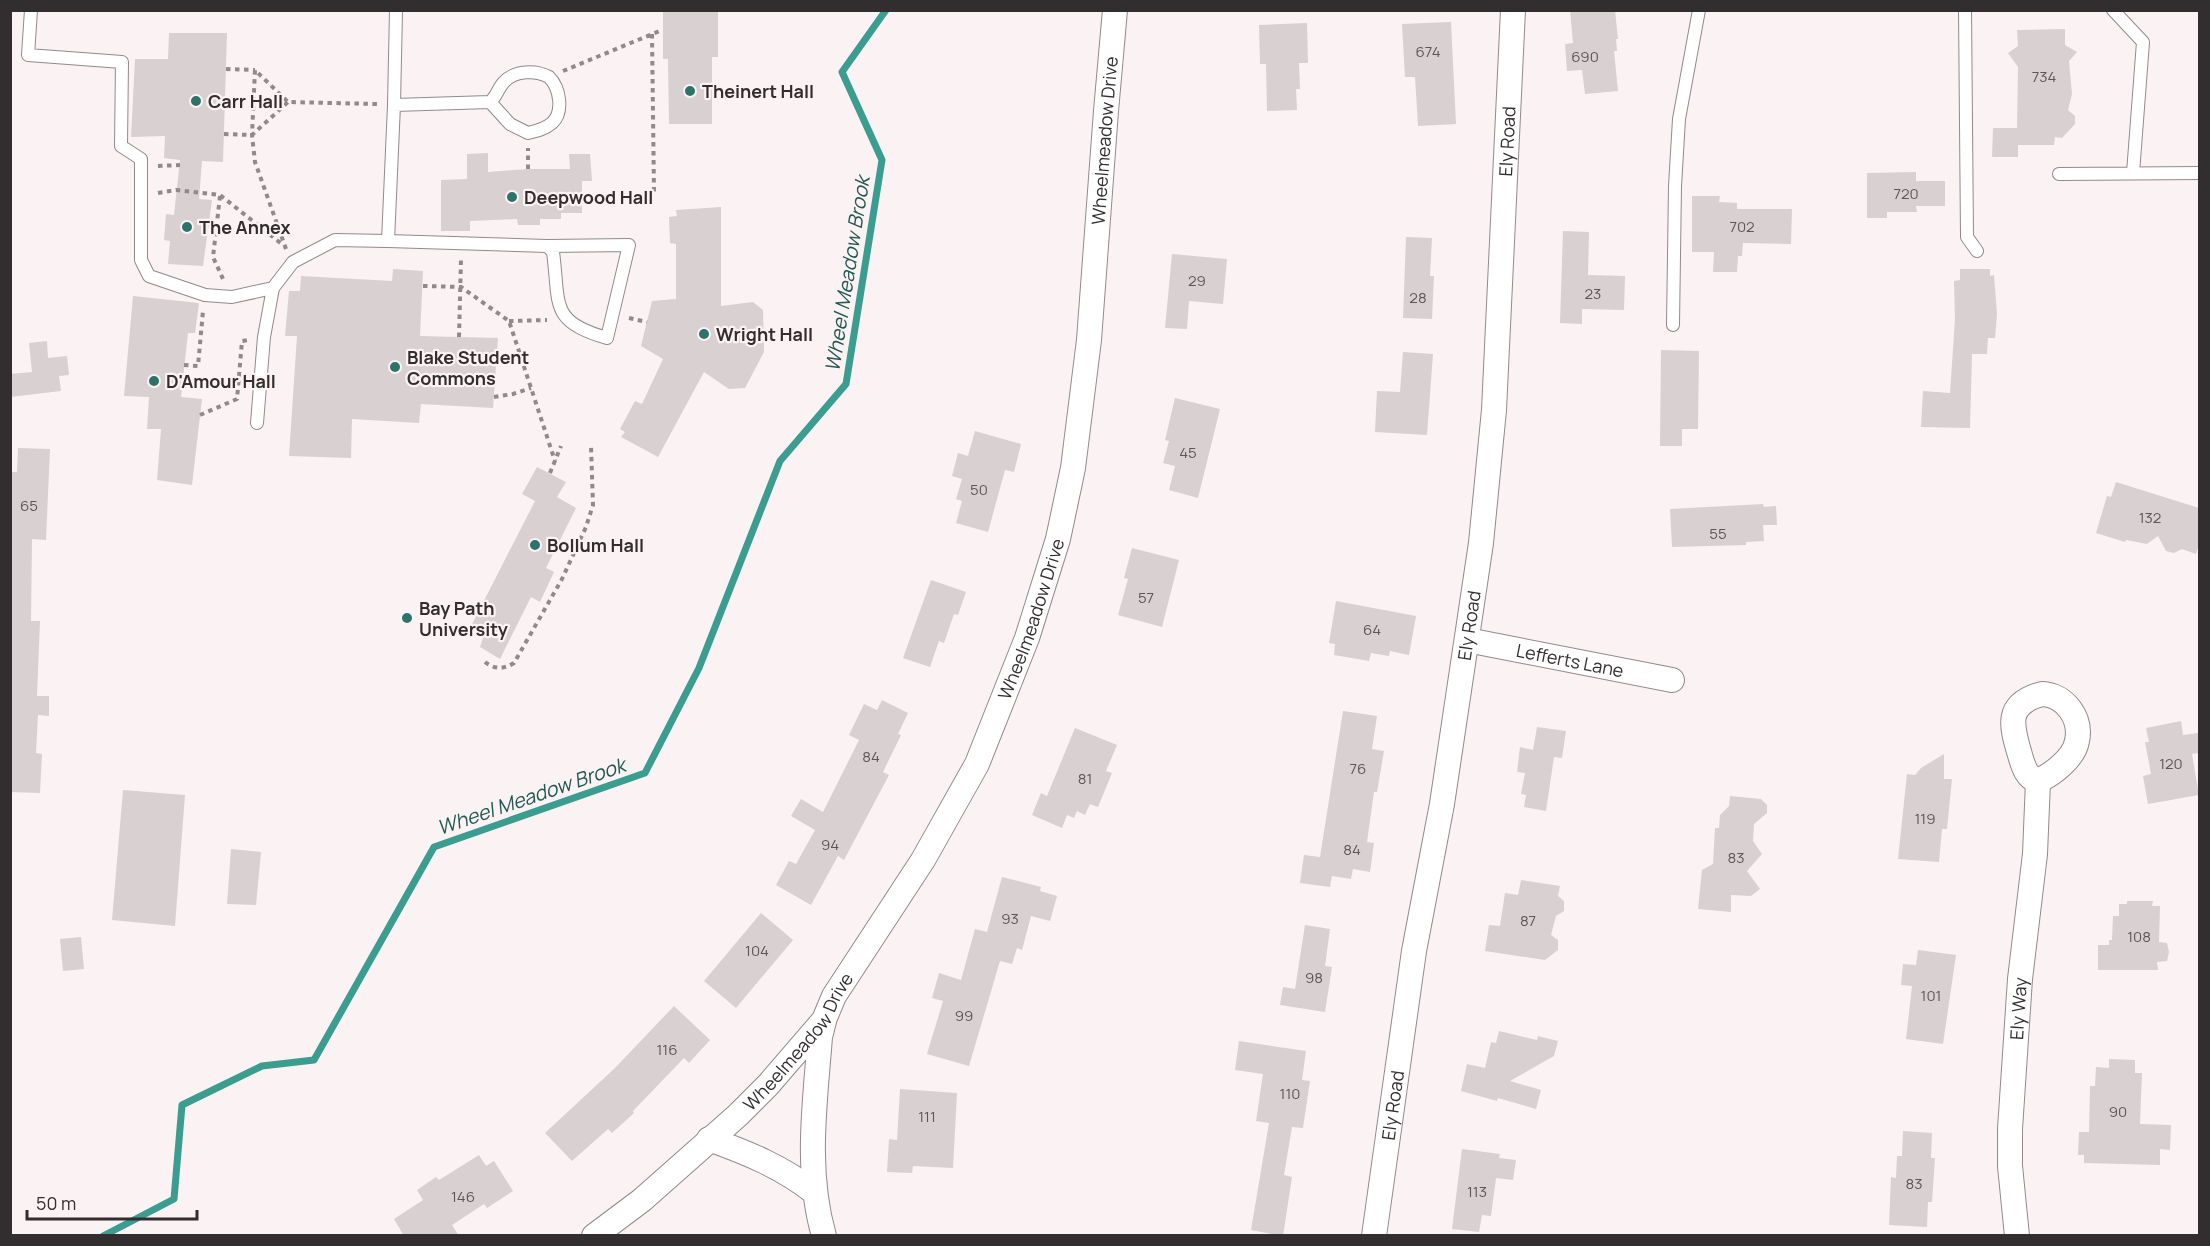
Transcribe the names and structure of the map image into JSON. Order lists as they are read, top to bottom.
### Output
{
  "streets": {
    "street": [
      "Wheelmeadow Drive",
      "Ely Road",
      "Lefferts Lane",
      "Ely Way"
    ]
  },
  "crossings": [
    ["Ely Road", "Lefferts Lane"]
  ],
  "water": ["Wheel Meadow Brook"],
  "places": [
    "Theinert Hall",
    "Carr Hall",
    "Deepwood Hall",
    "The Annex",
    "Wright Hall",
    "Blake Student Commons",
    "D'Amour Hall",
    "Bollum Hall",
    "Bay Path University"
  ],
  "house_numbers": [
    "674",
    "690",
    "734",
    "720",
    "702",
    "29",
    "23",
    "28",
    "45",
    "50",
    "65",
    "132",
    "55",
    "57",
    "64",
    "84",
    "120",
    "76",
    "81",
    "119",
    "94",
    "84",
    "83",
    "93",
    "87",
    "108",
    "104",
    "98",
    "101",
    "99",
    "116",
    "110",
    "90",
    "111",
    "83",
    "113",
    "146"
  ],
  "scale_bar": "50 m"
}
